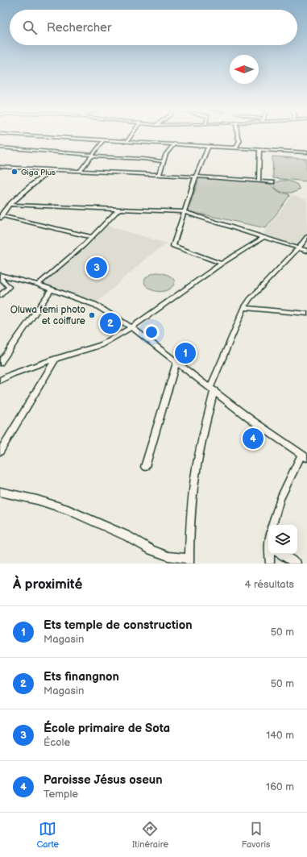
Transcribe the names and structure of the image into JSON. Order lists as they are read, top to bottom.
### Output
{
  "places": ["Giga Plus", "Oluwa femi photo et coiffure"],
  "north": "left",
  "page": {
    "search": "Rechercher",
    "pins": [
      "3",
      "2",
      "1",
      "4"
    ],
    "heading": ["À proximité", "4 résultats"],
    "list": [
      {
        "mark": "1",
        "name": "Ets temple de construction",
        "note": "Magasin",
        "value": "50 m"
      },
      {
        "mark": "2",
        "name": "Ets finangnon",
        "note": "Magasin",
        "value": "50 m"
      },
      {
        "mark": "3",
        "name": "École primaire de Sota",
        "note": "École",
        "value": "140 m"
      },
      {
        "mark": "4",
        "name": "Paroisse Jésus oseun",
        "note": "Temple",
        "value": "160 m"
      }
    ],
    "nav": ["Carte", "Itinéraire", "Favoris"]
  }
}
